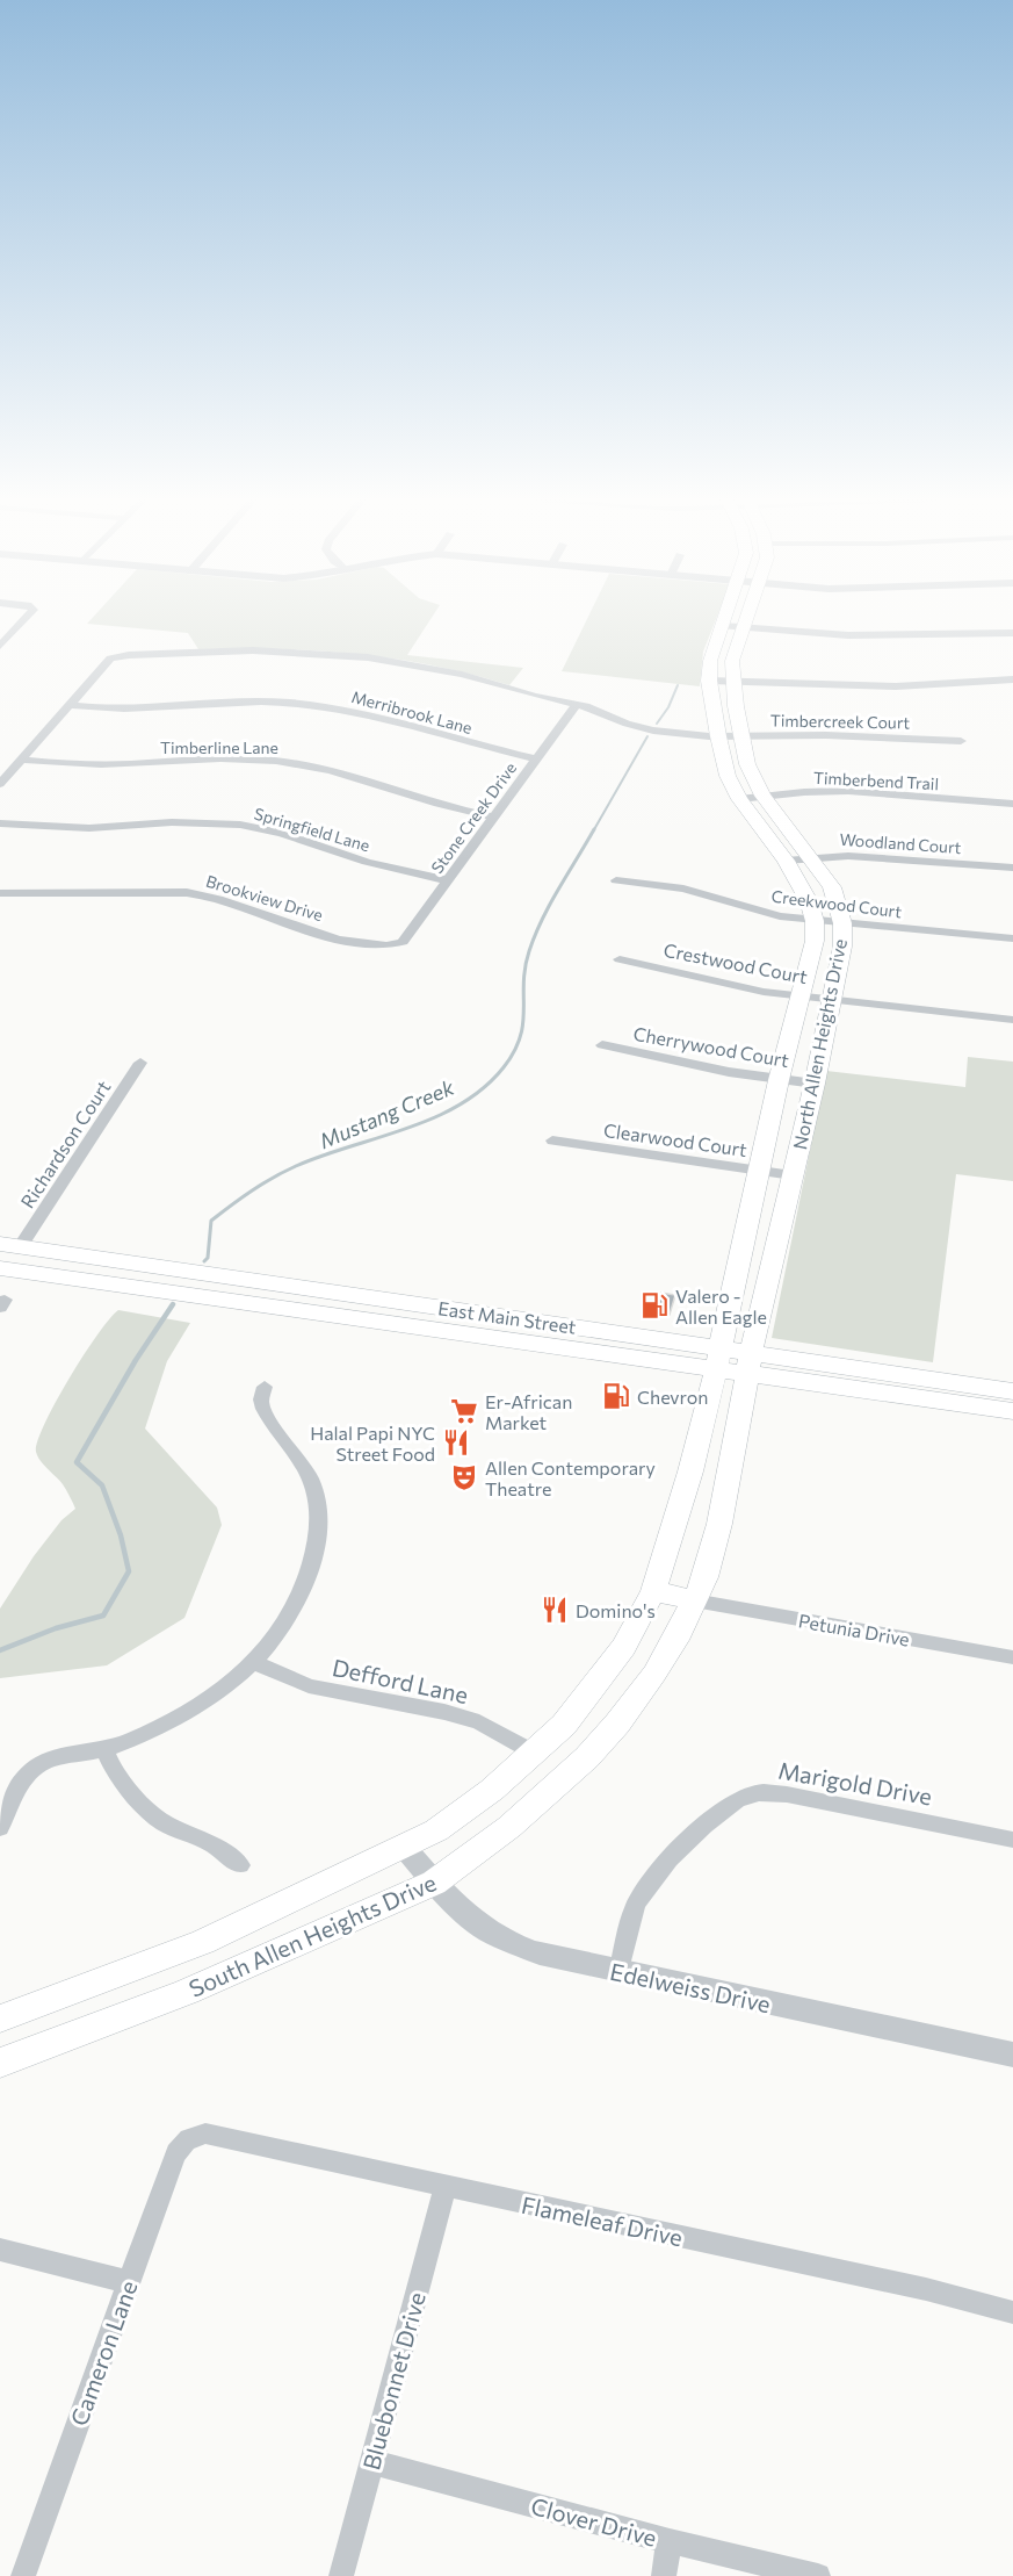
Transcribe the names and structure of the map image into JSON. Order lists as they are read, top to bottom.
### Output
{
  "streets": {
    "main road": ["North Allen Heights Drive", "East Main Street", "South Allen Heights Drive"],
    "street": [
      "Merribrook Lane",
      "Timbercreek Court",
      "Timberline Lane",
      "Timberbend Trail",
      "Stone Creek Drive",
      "Springfield Lane",
      "Woodland Court",
      "Brookview Drive",
      "Creekwood Court",
      "Crestwood Court",
      "Cherrywood Court",
      "Clearwood Court",
      "Richardson Court",
      "Petunia Drive",
      "Defford Lane",
      "Marigold Drive",
      "Edelweiss Drive",
      "Flameleaf Drive",
      "Cameron Lane",
      "Bluebonnet Drive",
      "Clover Drive"
    ]
  },
  "crossings": [
    ["Merribrook Lane", "Timbercreek Court"],
    ["Merribrook Lane", "Stone Creek Drive"],
    ["Timbercreek Court", "Stone Creek Drive"],
    ["Timbercreek Court", "North Allen Heights Drive"],
    ["Timberline Lane", "Stone Creek Drive"],
    ["Timberbend Trail", "North Allen Heights Drive"],
    ["Stone Creek Drive", "Springfield Lane"],
    ["Stone Creek Drive", "Brookview Drive"],
    ["Woodland Court", "North Allen Heights Drive"],
    ["Creekwood Court", "North Allen Heights Drive"],
    ["Crestwood Court", "North Allen Heights Drive"],
    ["North Allen Heights Drive", "Cherrywood Court"],
    ["North Allen Heights Drive", "Clearwood Court"],
    ["North Allen Heights Drive", "East Main Street"],
    ["North Allen Heights Drive", "South Allen Heights Drive"],
    ["Richardson Court", "East Main Street"],
    ["East Main Street", "South Allen Heights Drive"],
    ["Petunia Drive", "South Allen Heights Drive"],
    ["Defford Lane", "South Allen Heights Drive"],
    ["Marigold Drive", "Edelweiss Drive"],
    ["South Allen Heights Drive", "Edelweiss Drive"],
    ["Flameleaf Drive", "Cameron Lane"],
    ["Flameleaf Drive", "Bluebonnet Drive"],
    ["Bluebonnet Drive", "Clover Drive"]
  ],
  "water": ["Mustang Creek"],
  "places": {
    "fuel station": ["Valero - Allen Eagle", "Chevron"],
    "supermarket": ["Er-African Market"],
    "restaurant": ["Halal Papi NYC Street Food", "Domino's"],
    "theatre": ["Allen Contemporary Theatre"]
  }
}
